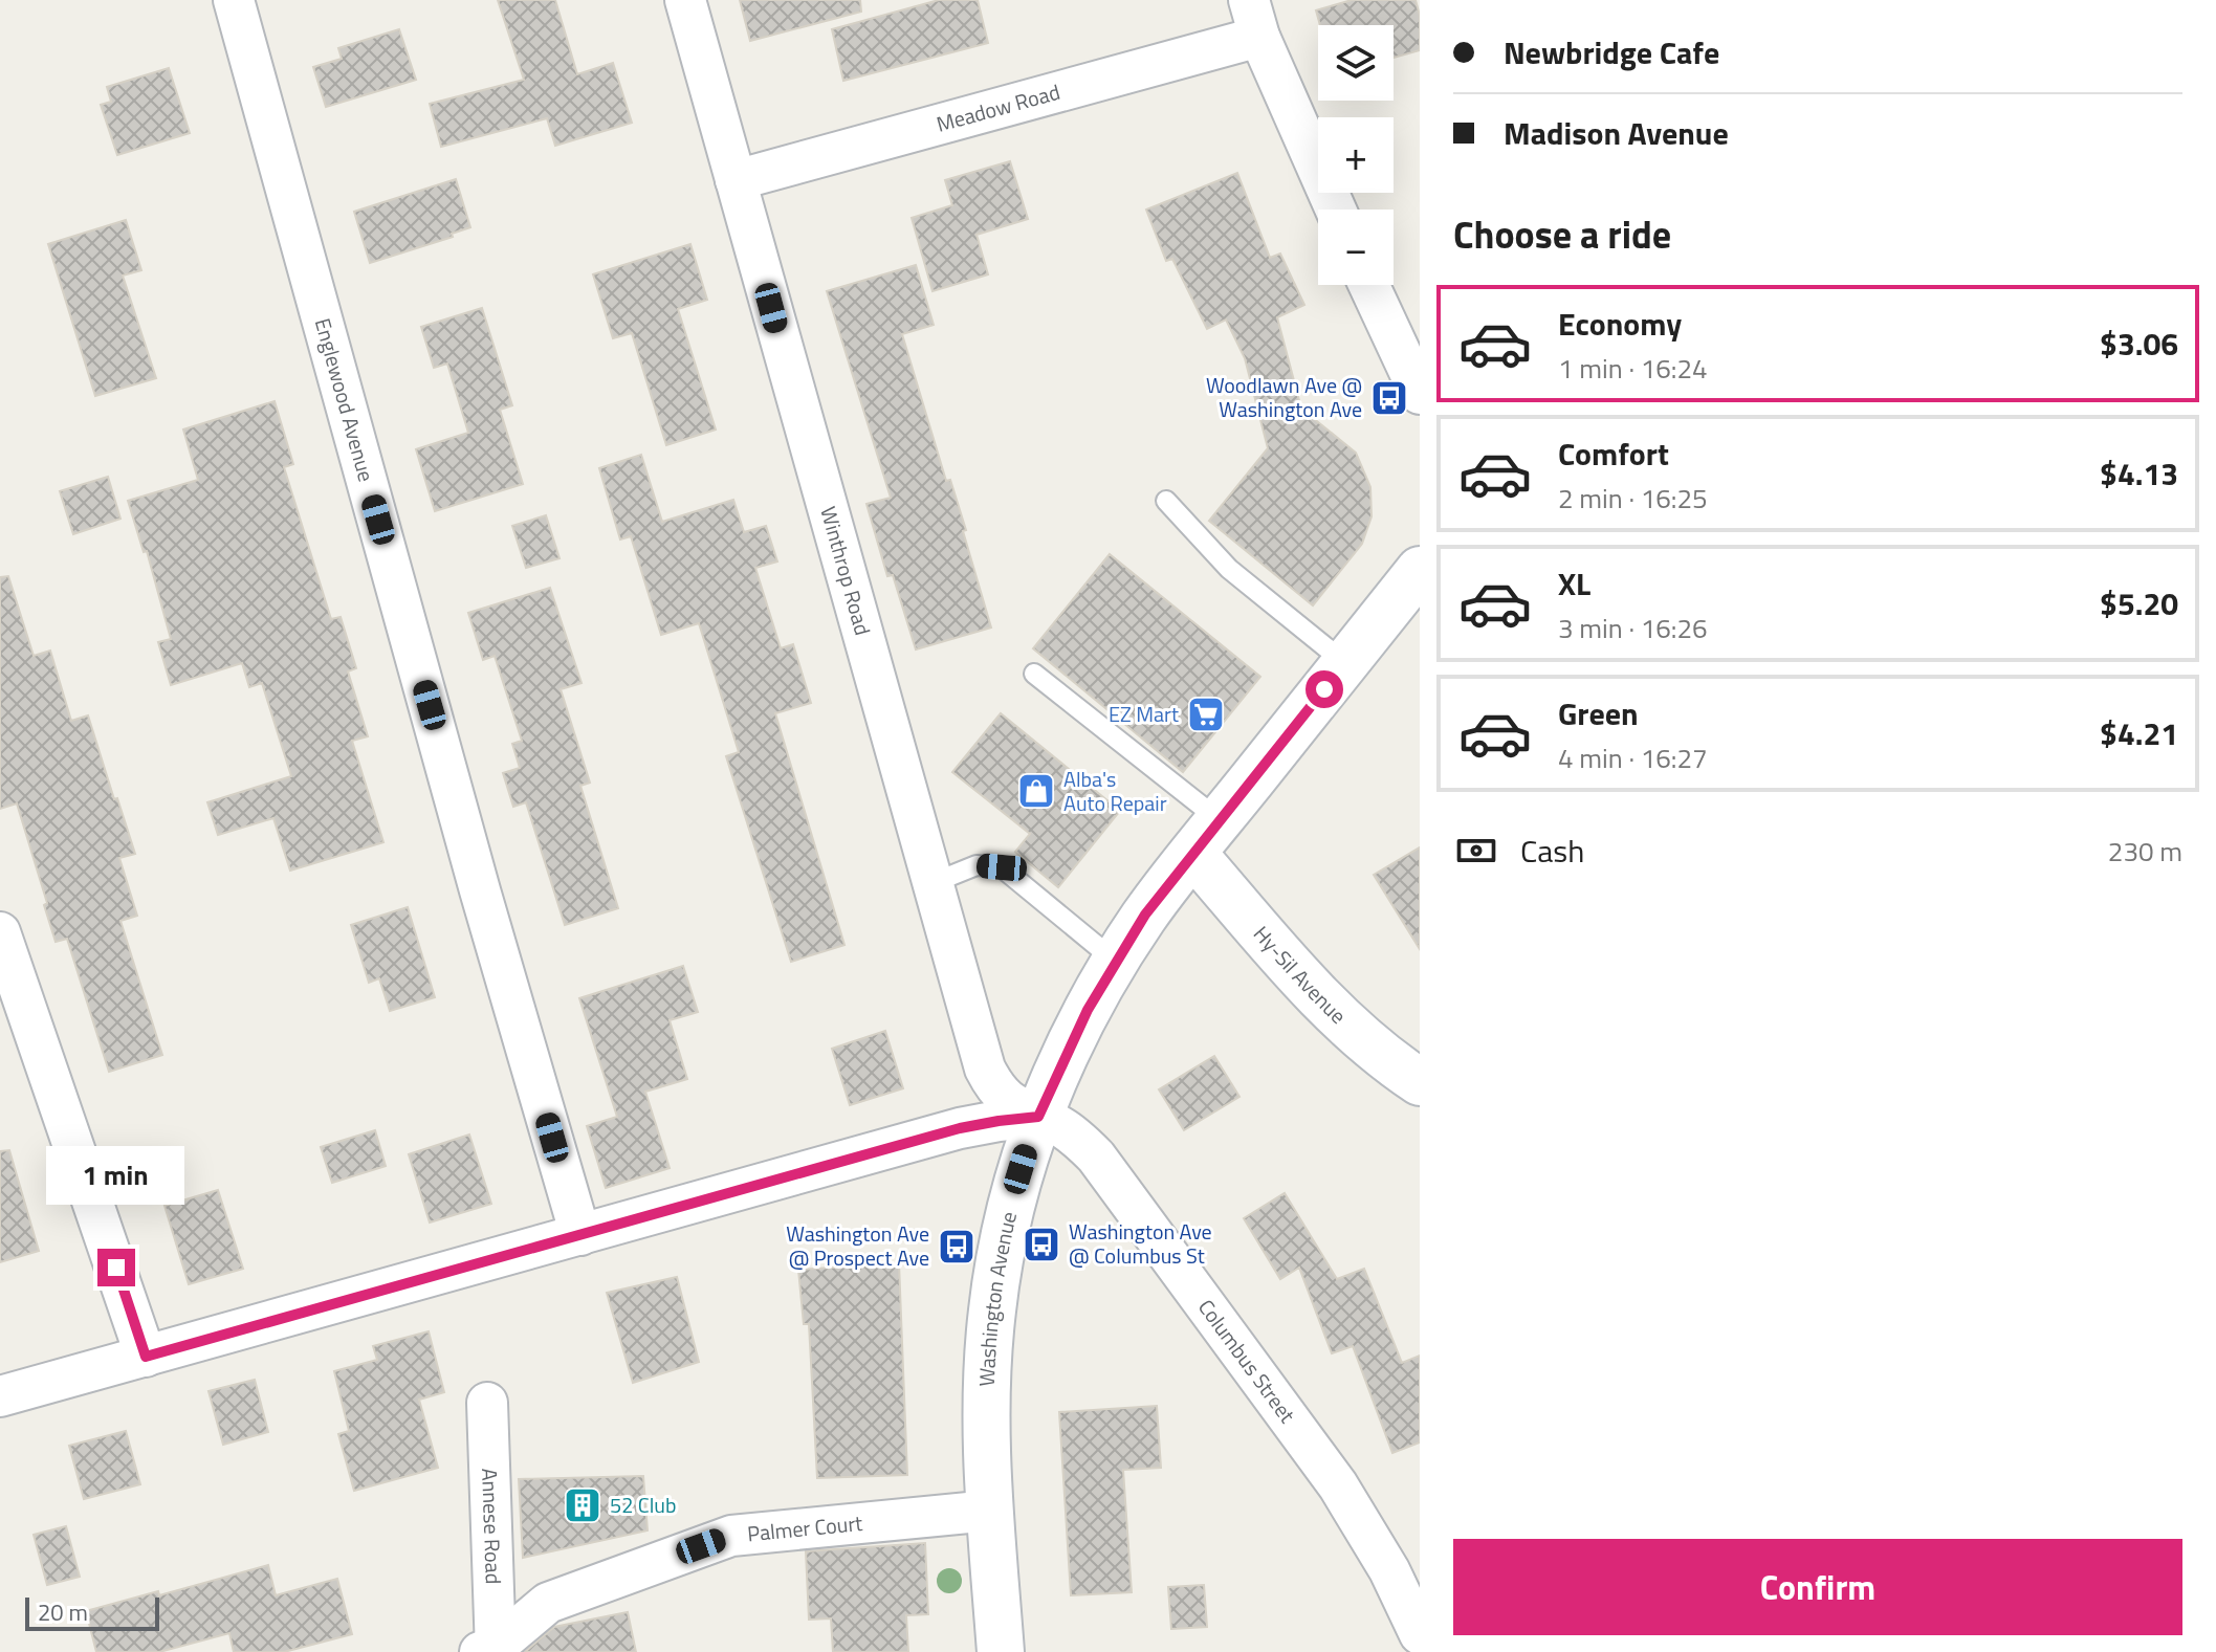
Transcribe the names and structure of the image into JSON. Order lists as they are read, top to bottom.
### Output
{
  "streets": {
    "main road": ["Hy-Sil Avenue", "Washington Avenue"],
    "street": [
      "Meadow Road",
      "Englewood Avenue",
      "Winthrop Road",
      "Columbus Street",
      "Annese Road",
      "Palmer Court"
    ]
  },
  "crossings": [
    ["Meadow Road", "Winthrop Road"],
    ["Winthrop Road", "Washington Avenue"],
    ["Winthrop Road", "Columbus Street"],
    ["Hy-Sil Avenue", "Washington Avenue"],
    ["Washington Avenue", "Columbus Street"],
    ["Washington Avenue", "Palmer Court"],
    ["Annese Road", "Palmer Court"]
  ],
  "places": {
    "bus stop": ["Woodlawn Ave @ Washington Ave", "Washington Ave @ Columbus St", "Washington Ave @ Prospect Ave"],
    "supermarket": ["EZ Mart"],
    "shop": ["Alba's Auto Repair"],
    "building": ["52 Club"]
  },
  "scale_bar": "20 m",
  "page": {
    "banner": ["Newbridge Cafe", "Madison Avenue"],
    "map_buttons": ["+", "−"],
    "heading": "Choose a ride",
    "list": [
      {
        "name": "Economy",
        "note": "1 min · 16:24",
        "value": "$3.06"
      },
      {
        "name": "Comfort",
        "note": "2 min · 16:25",
        "value": "$4.13"
      },
      {
        "name": "XL",
        "note": "3 min · 16:26",
        "value": "$5.20"
      },
      {
        "name": "Green",
        "note": "4 min · 16:27",
        "value": "$4.21"
      }
    ],
    "pay": ["Cash", "230 m"],
    "bubble": "1 min",
    "buttons": "Confirm",
    "scale": "20 m"
  }
}
